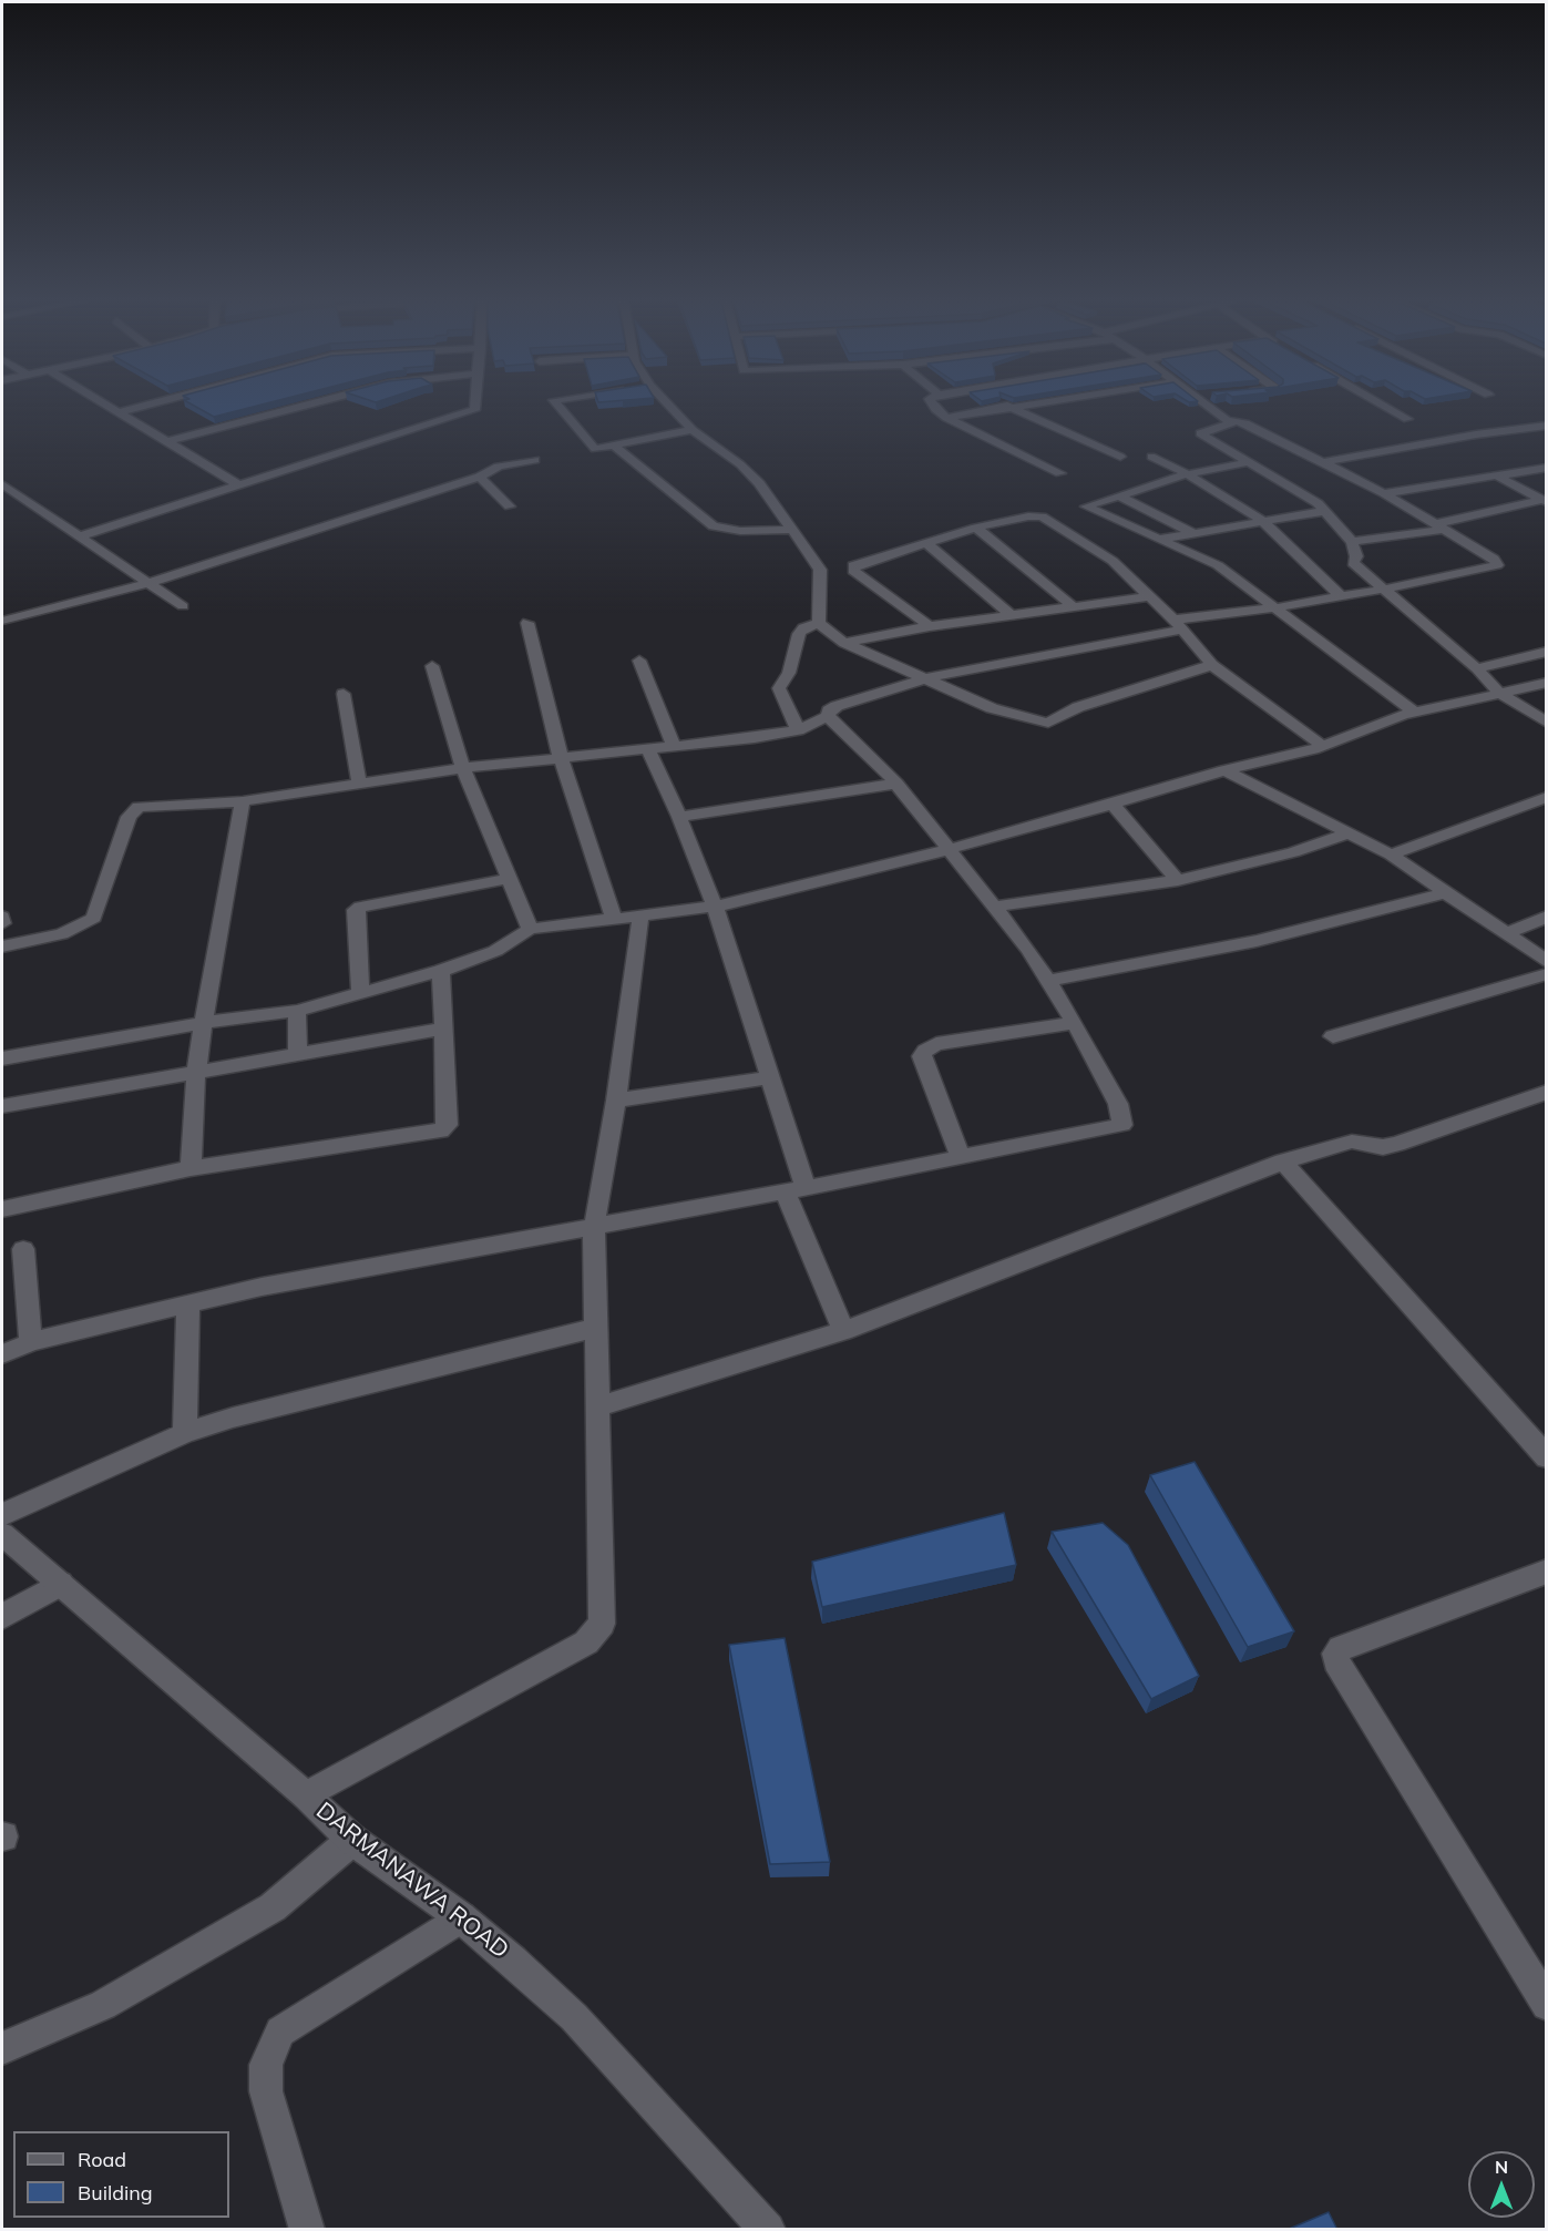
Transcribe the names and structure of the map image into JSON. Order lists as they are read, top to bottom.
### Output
{
  "streets": {
    "street": ["DARMANAWA ROAD"]
  },
  "legend": ["Road", "Building"],
  "north": "top"
}
